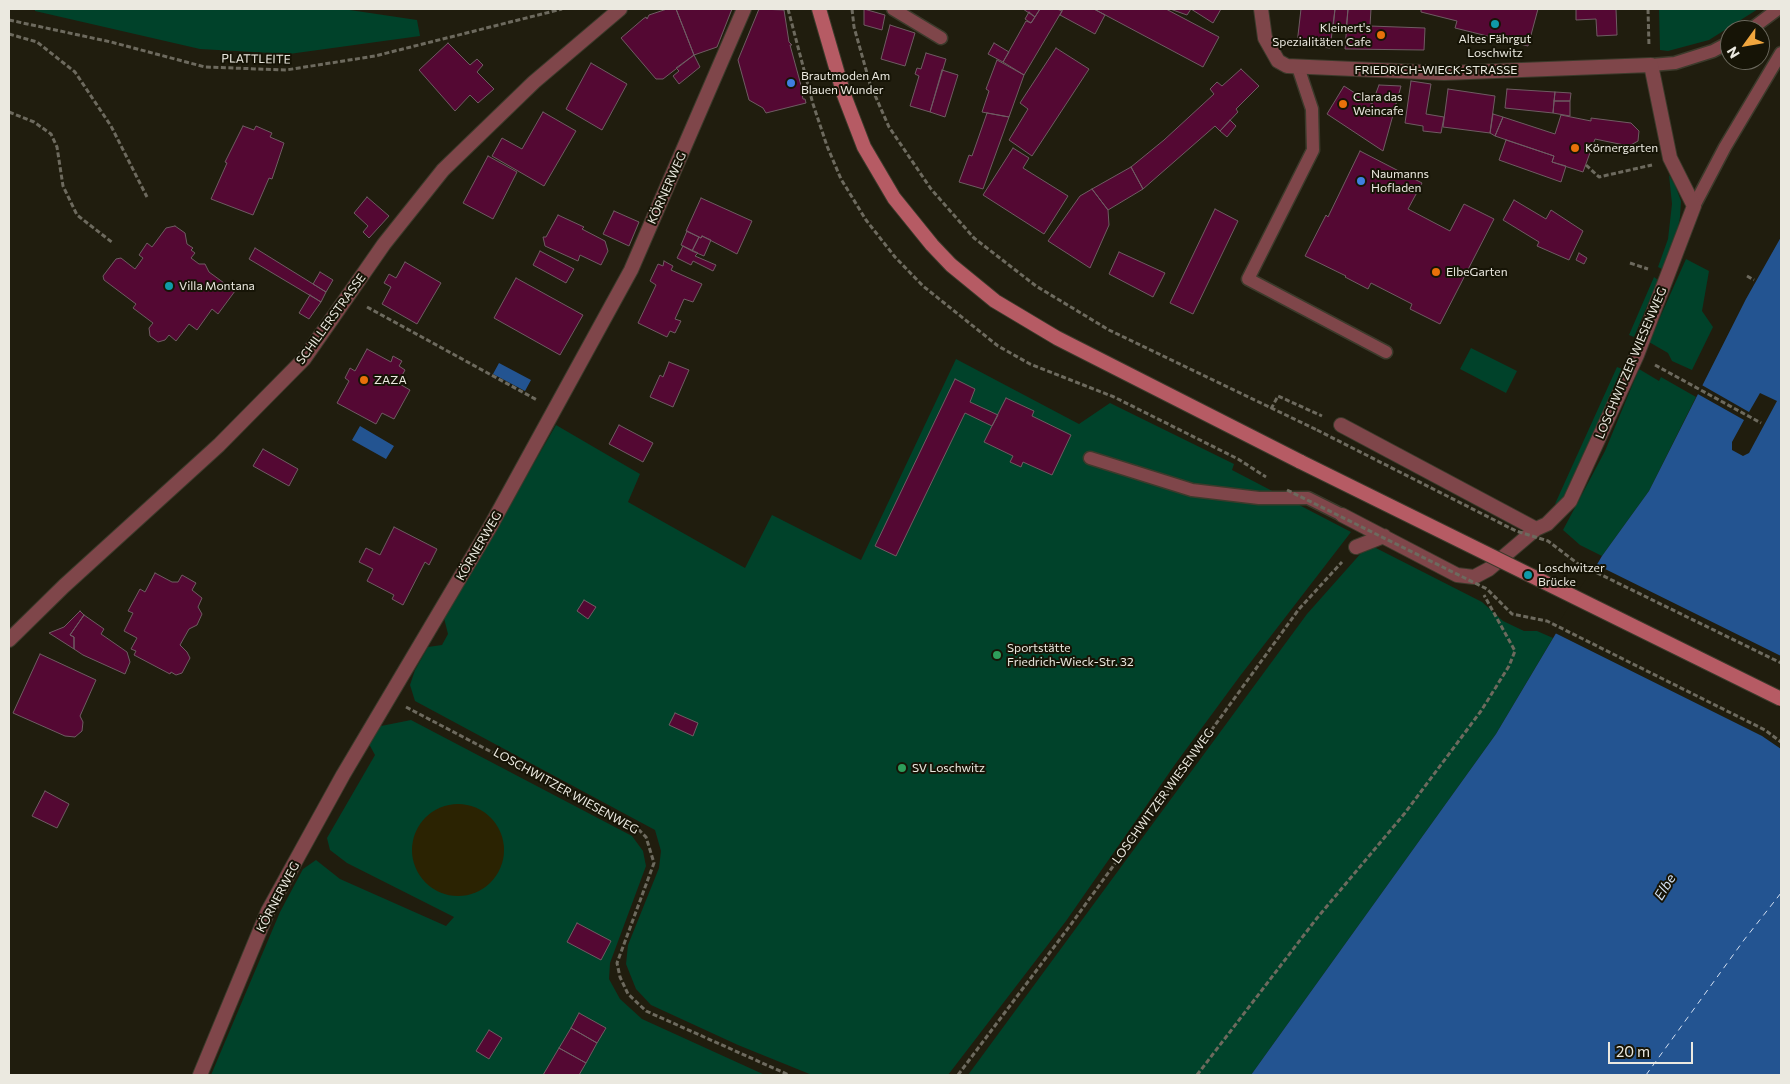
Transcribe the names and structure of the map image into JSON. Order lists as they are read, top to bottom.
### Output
{
  "streets": {
    "street": [
      "FRIEDRICH-WIECK-STRASSE",
      "KÖRNERWEG",
      "SCHILLERSTRASSE",
      "LOSCHWITZER WIESENWEG"
    ],
    "path": ["PLATTLEITE"]
  },
  "crossings": [
    ["KÖRNERWEG", "LOSCHWITZER WIESENWEG"]
  ],
  "water": ["Elbe"],
  "places": [
    "Altes Fährgut Loschwitz",
    "Kleinert's Spezialitäten Cafe",
    "Brautmoden Am Blauen Wunder",
    "Clara das Weincafe",
    "Körnergarten",
    "Naumanns Hofladen",
    "ElbeGarten",
    "Villa Montana",
    "ZAZA",
    "Loschwitzer Brücke",
    "Sportstätte Friedrich-Wieck-Str. 32",
    "SV Loschwitz"
  ],
  "scale_bar": "20 m",
  "north": "bottom left"
}
